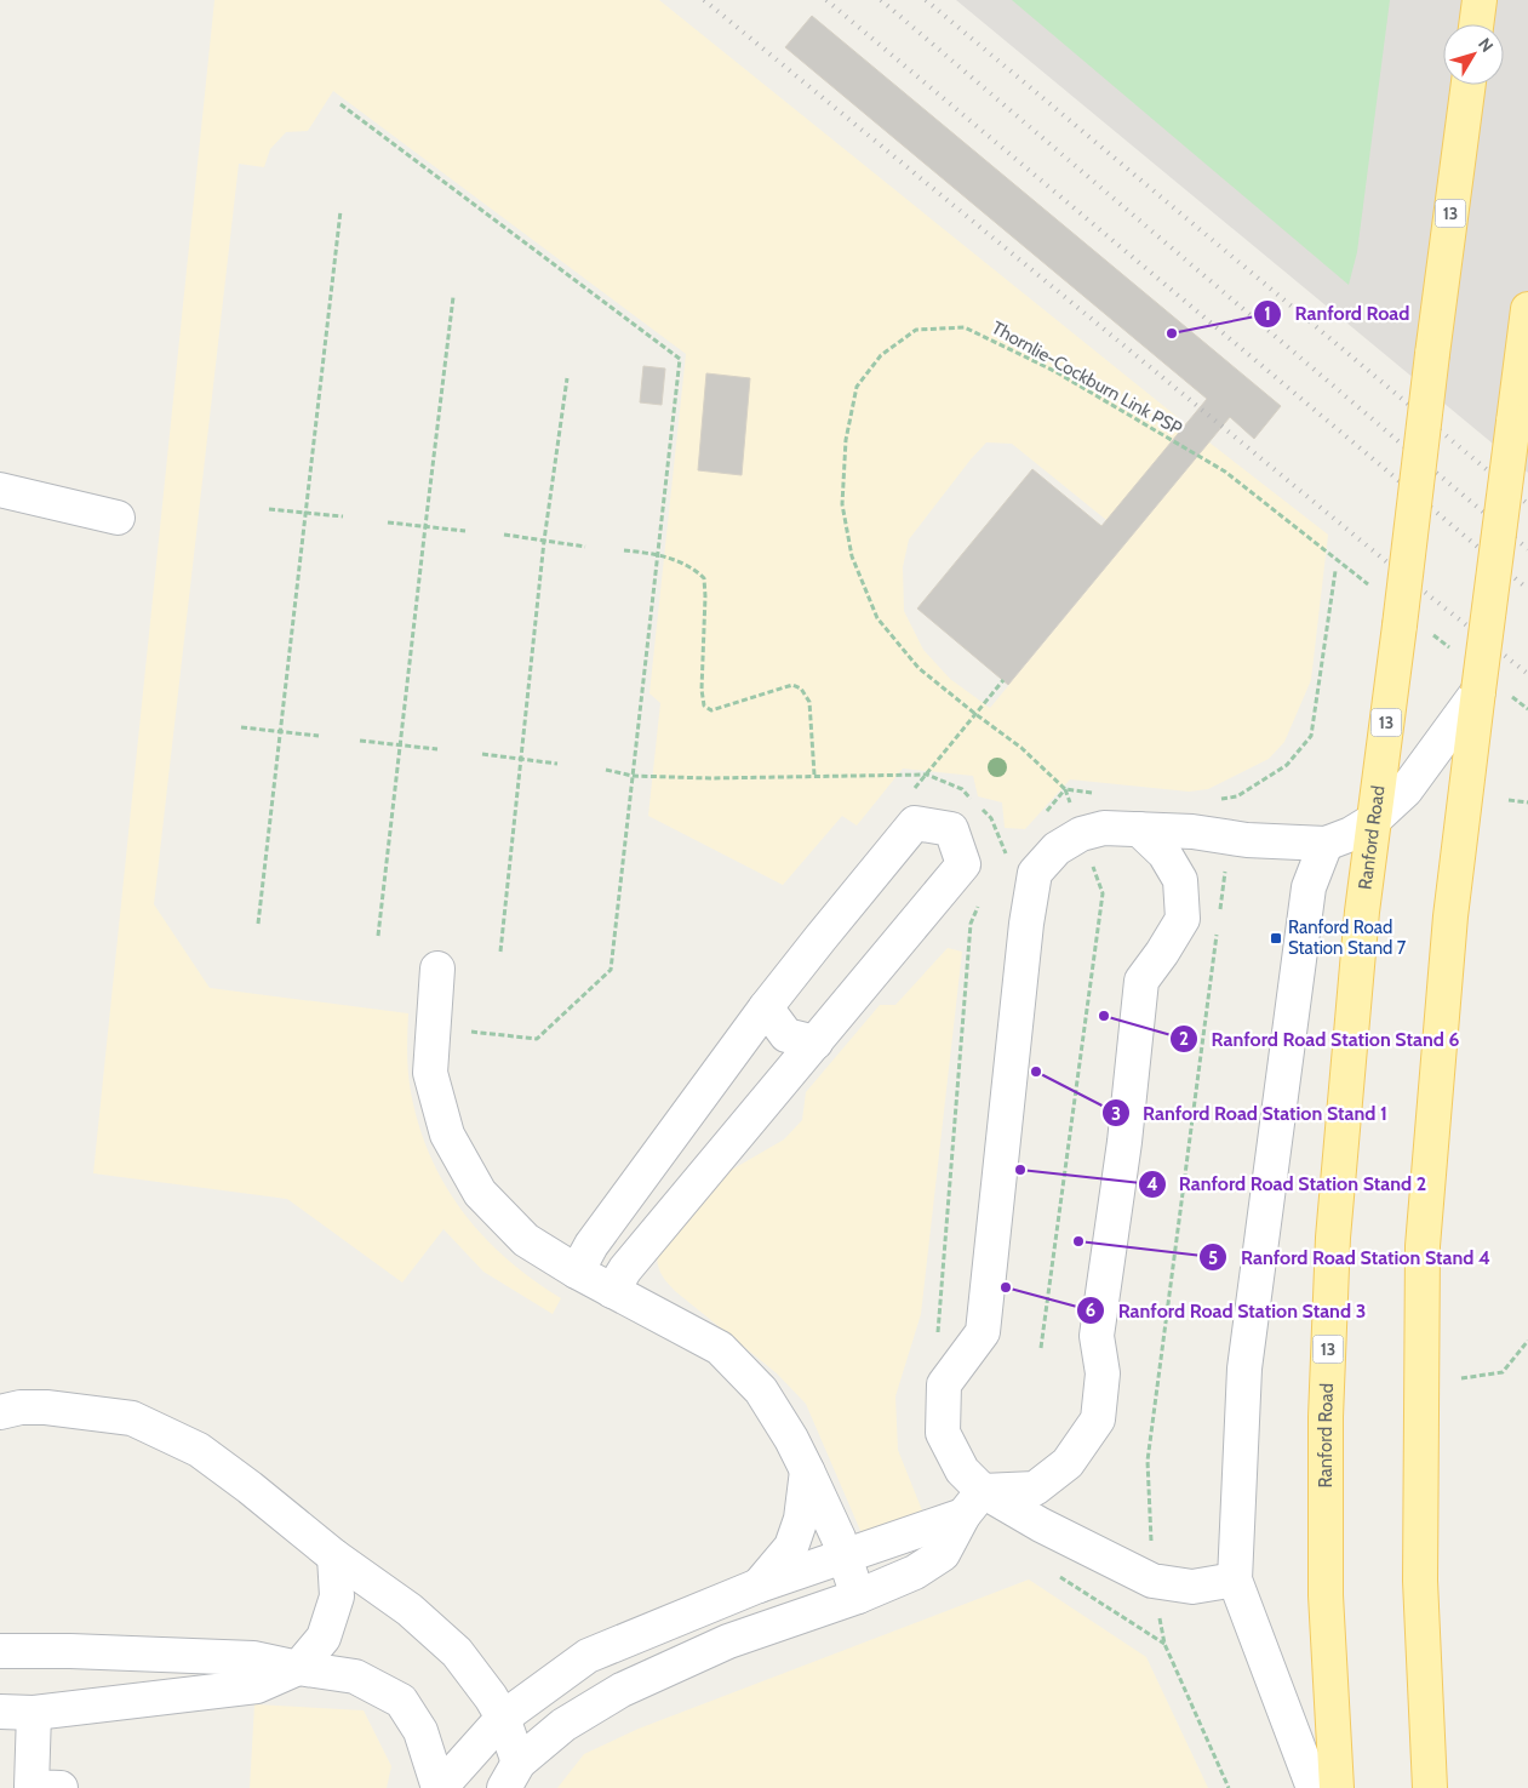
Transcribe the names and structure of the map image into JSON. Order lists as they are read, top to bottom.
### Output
{
  "streets": {
    "main road": ["13", "Ranford Road"],
    "path": ["Thornlie-Cockburn Link PSP"]
  },
  "places": {
    "other": [
      "Ranford Road",
      "Ranford Road Station Stand 6",
      "Ranford Road Station Stand 1",
      "Ranford Road Station Stand 2",
      "Ranford Road Station Stand 4",
      "Ranford Road Station Stand 3"
    ],
    "transit": ["Ranford Road Station Stand 7"]
  },
  "north": "top right"
}
